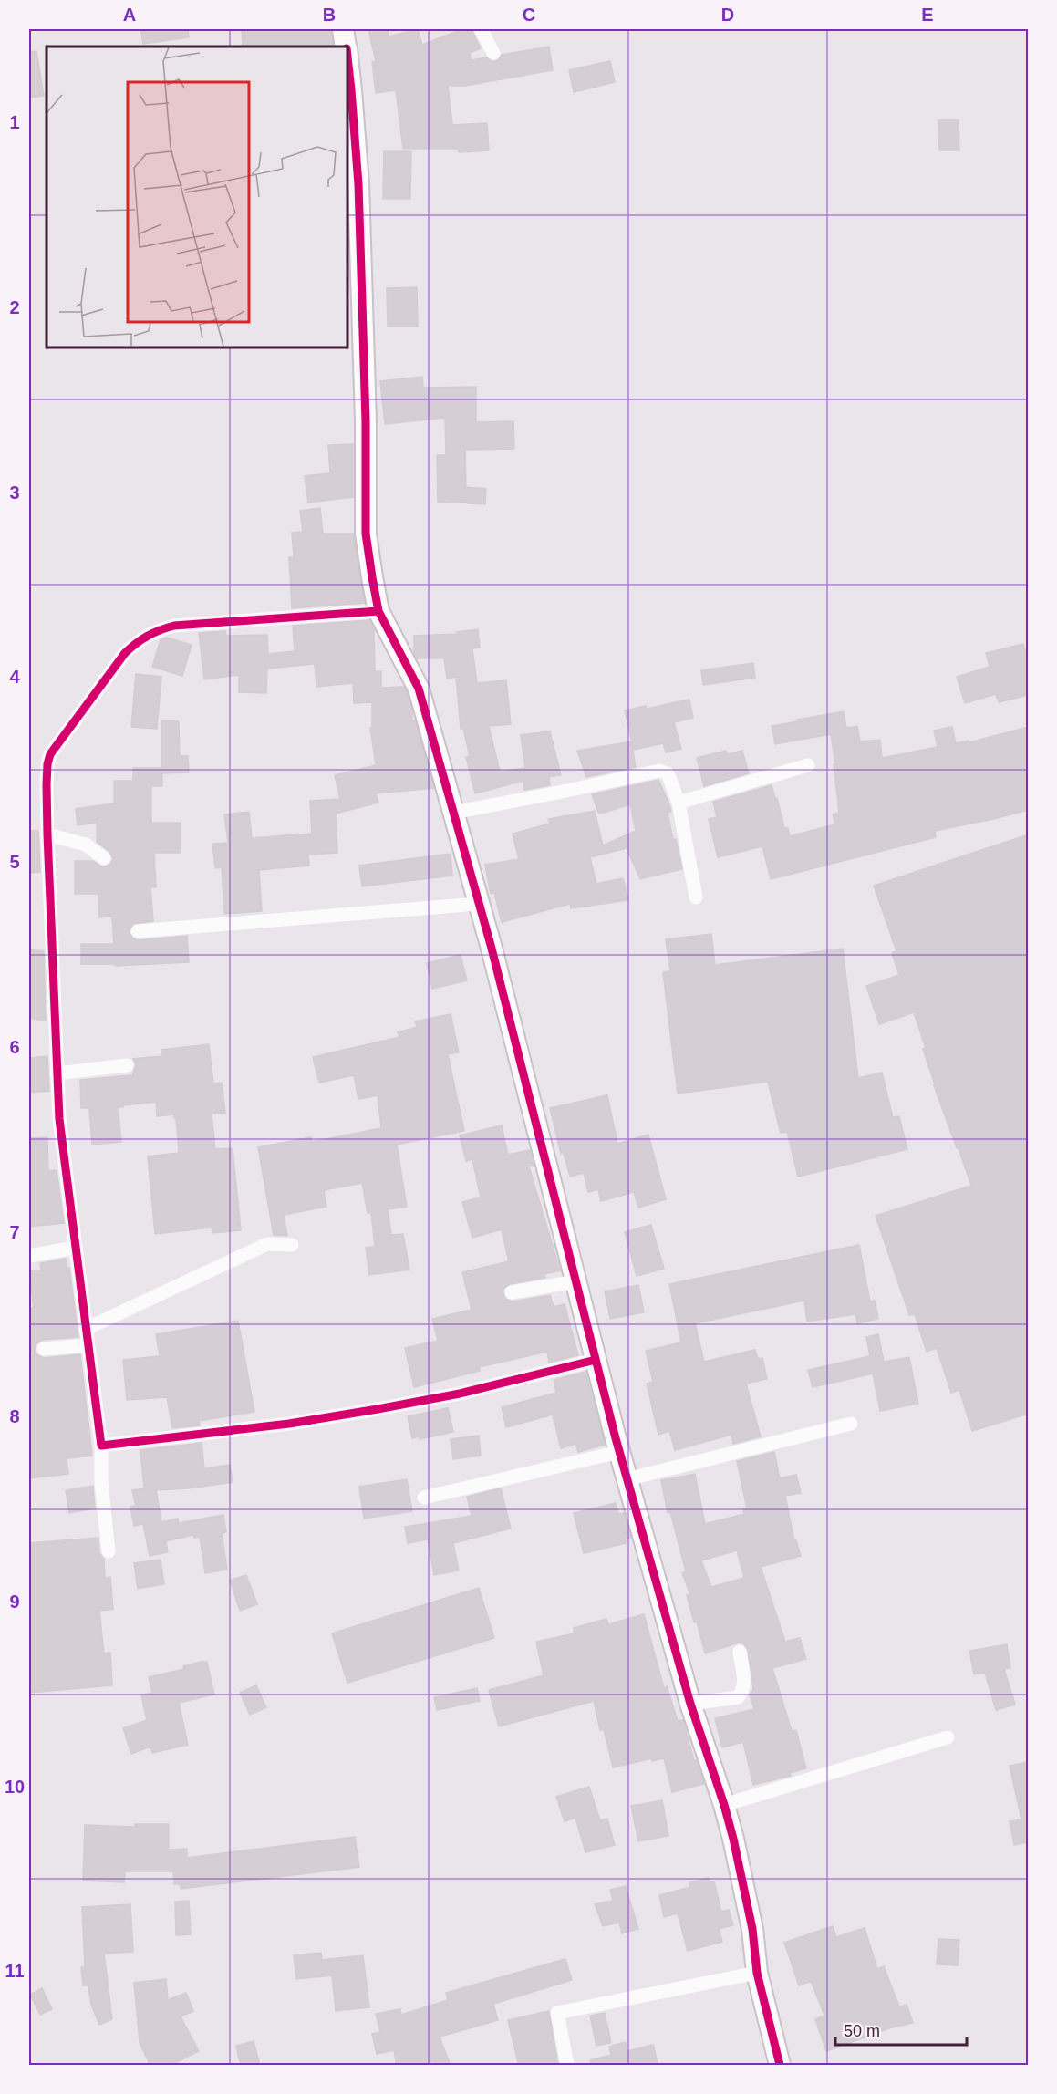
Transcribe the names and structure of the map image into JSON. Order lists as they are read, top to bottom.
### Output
{
  "scale_bar": "50 m",
  "grid": {
    "columns": [
      "A",
      "B",
      "C",
      "D",
      "E"
    ],
    "rows": [
      "1",
      "2",
      "3",
      "4",
      "5",
      "6",
      "7",
      "8",
      "9",
      "10",
      "11"
    ]
  }
}
